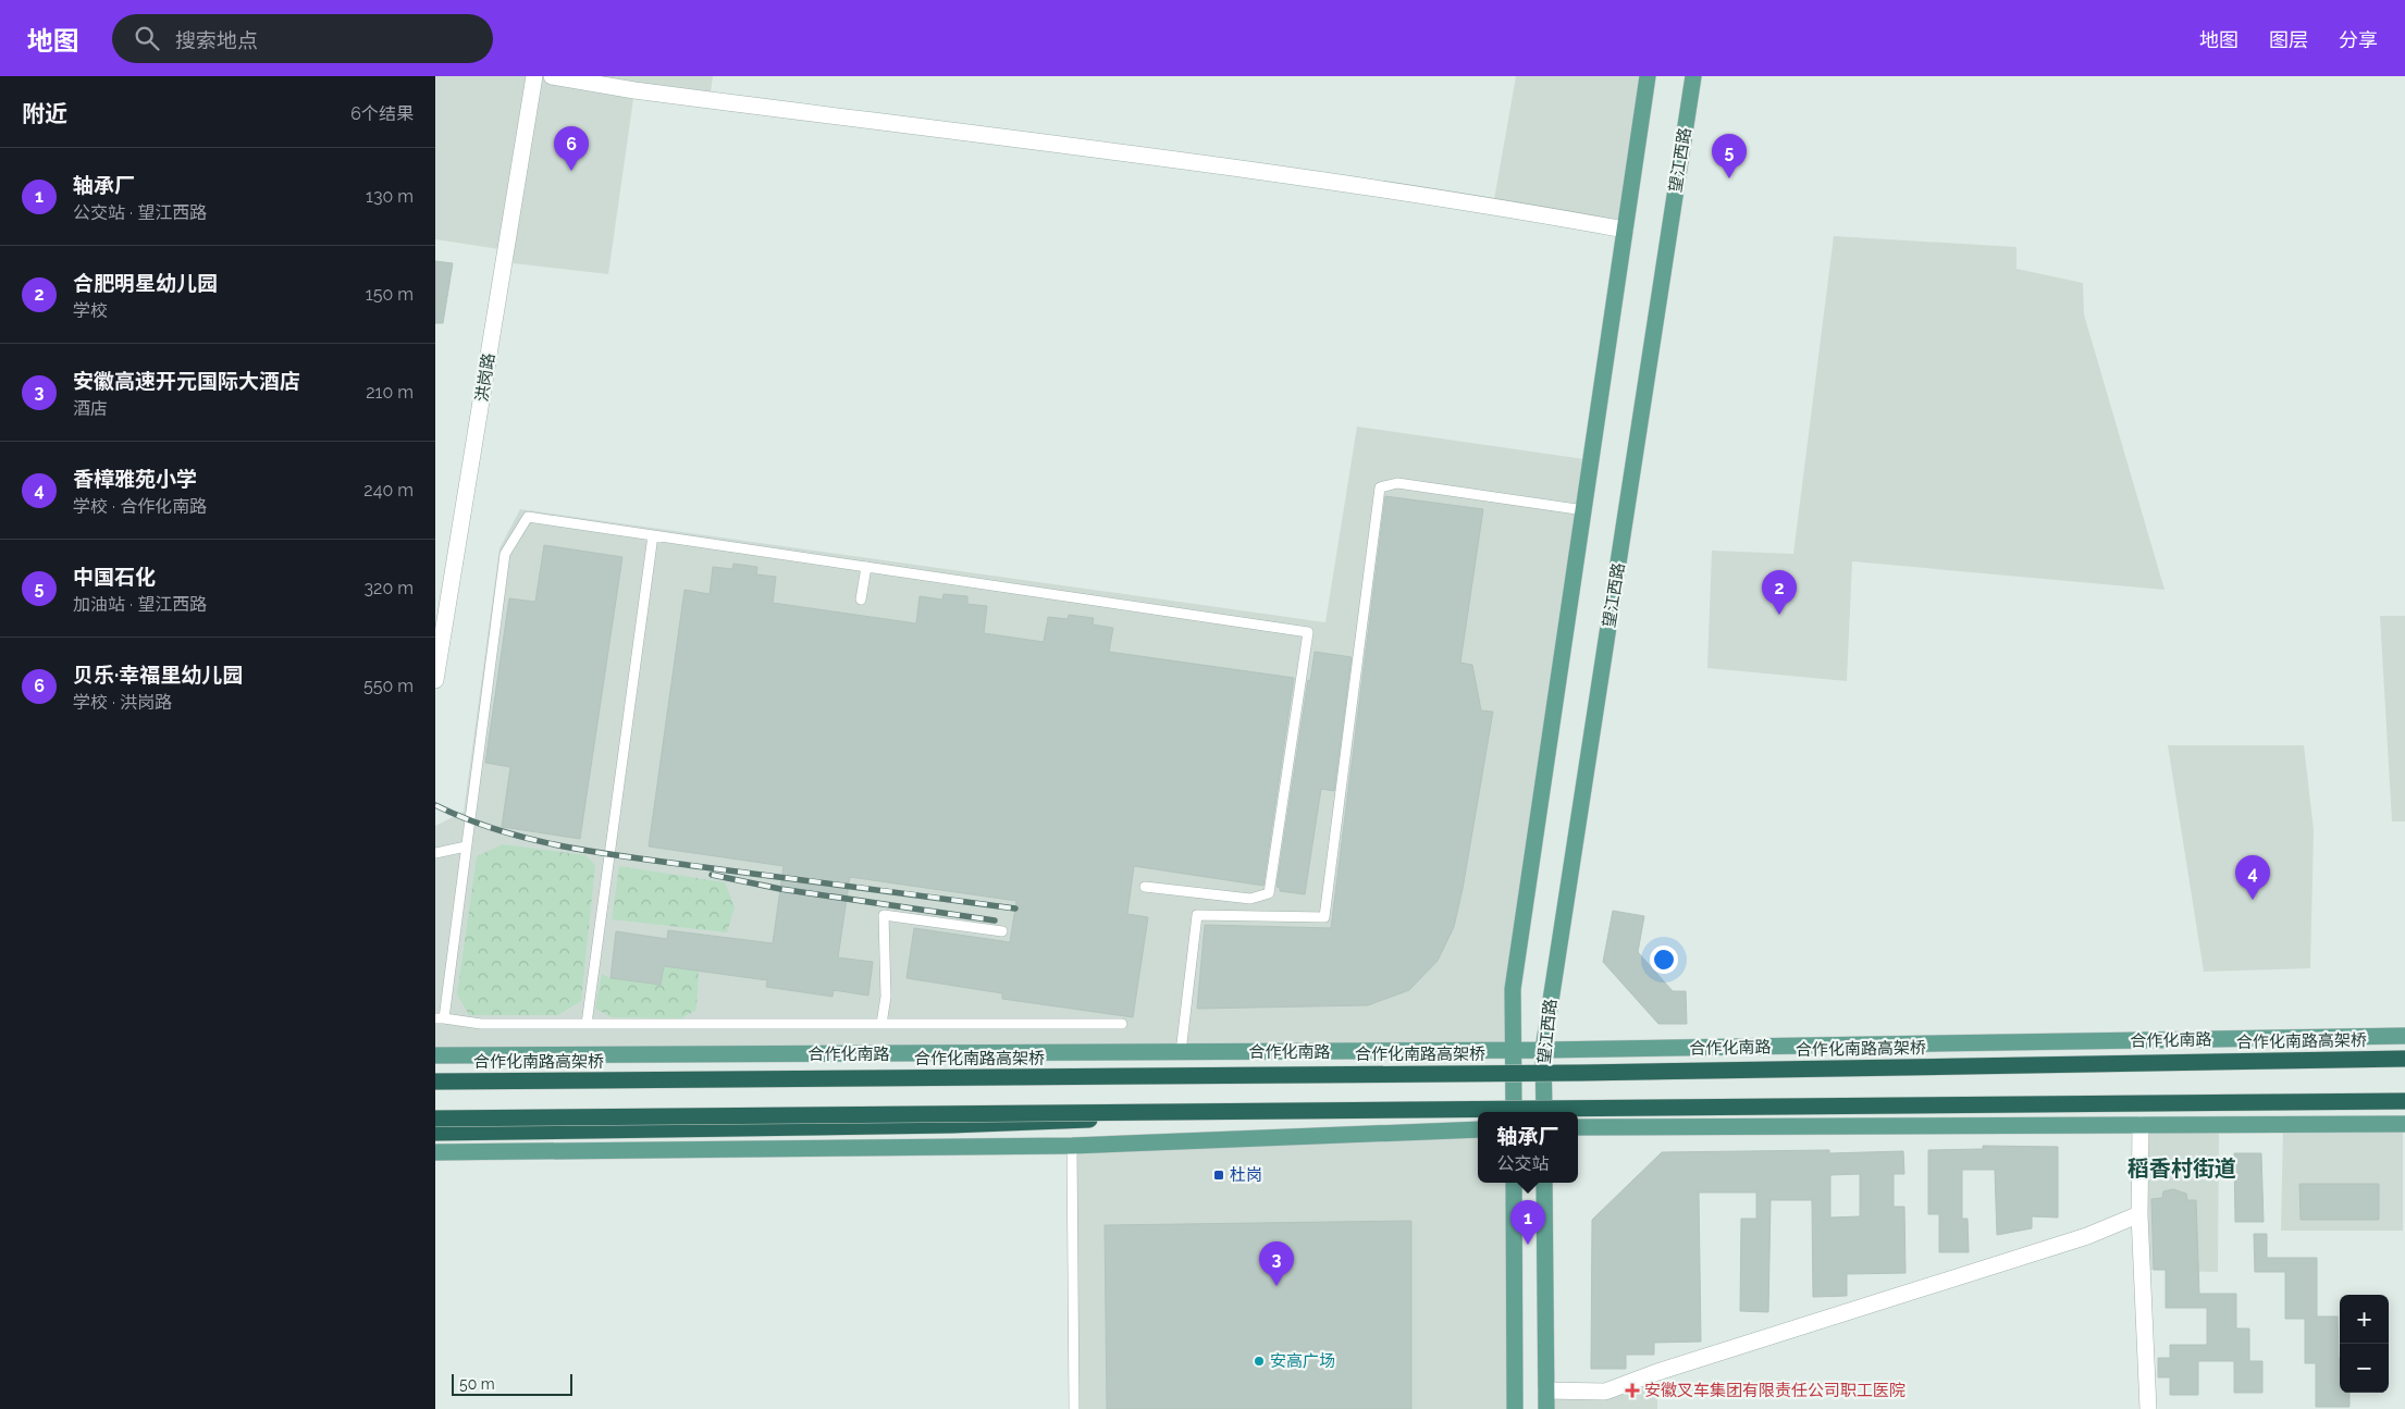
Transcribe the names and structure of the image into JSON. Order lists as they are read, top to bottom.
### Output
{
  "streets": {
    "highway": ["合作化南路高架桥"],
    "main road": ["望江西路", "合作化南路"],
    "street": ["洪岗路"]
  },
  "crossings": [
    ["望江西路", "合作化南路"]
  ],
  "districts": ["稻香村街道"],
  "places": {
    "transit": ["杜岗"],
    "other": ["安高广场"],
    "health": ["安徽叉车集团有限责任公司职工医院"]
  },
  "scale_bar": "50 m",
  "page": {
    "header": "地图",
    "search": "搜索地点",
    "nav": ["地图", "图层", "分享"],
    "heading": ["附近", "6个结果"],
    "pins": [
      "6",
      "5",
      "2",
      "4",
      "1",
      "3"
    ],
    "list": [
      {
        "mark": "1",
        "name": "轴承厂",
        "note": "公交站 · 望江西路",
        "value": "130 m"
      },
      {
        "mark": "2",
        "name": "合肥明星幼儿园",
        "note": "学校",
        "value": "150 m"
      },
      {
        "mark": "3",
        "name": "安徽高速开元国际大酒店",
        "note": "酒店",
        "value": "210 m"
      },
      {
        "mark": "4",
        "name": "香樟雅苑小学",
        "note": "学校 · 合作化南路",
        "value": "240 m"
      },
      {
        "mark": "5",
        "name": "中国石化",
        "note": "加油站 · 望江西路",
        "value": "320 m"
      },
      {
        "mark": "6",
        "name": "贝乐·幸福里幼儿园",
        "note": "学校 · 洪岗路",
        "value": "550 m"
      }
    ],
    "popup": ["轴承厂", "公交站"],
    "map_buttons": ["+", "−"],
    "scale": "50 m"
  }
}
